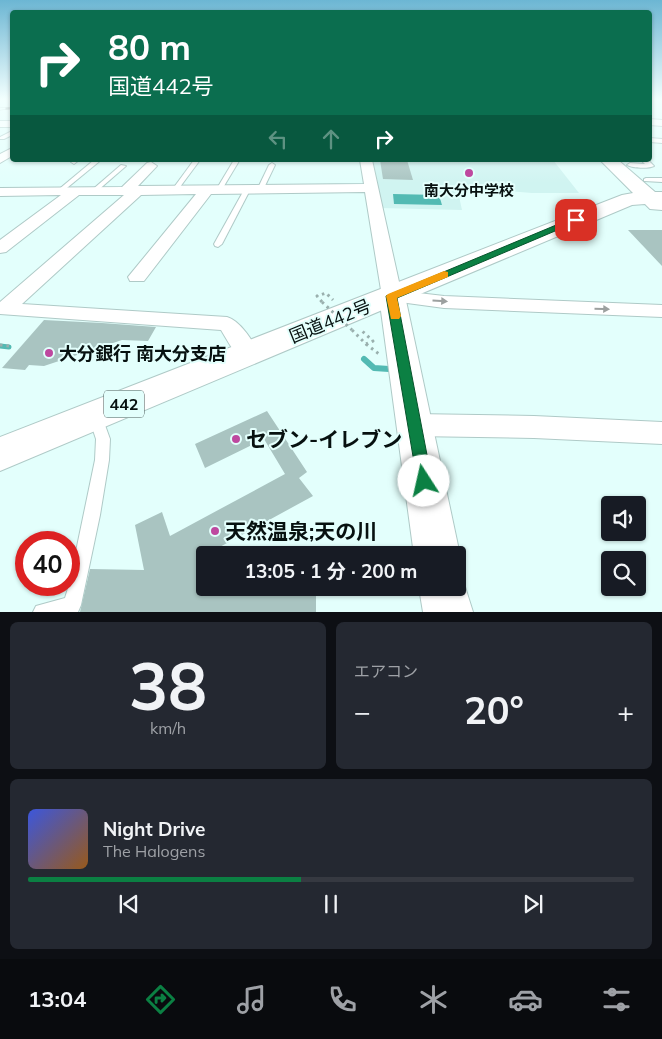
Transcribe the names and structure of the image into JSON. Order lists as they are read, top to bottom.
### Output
{
  "streets": {
    "main road": ["国道442号", "442"]
  },
  "places": [
    "南大分中学校",
    "大分銀行 南大分支店",
    "セブン-イレブン",
    "天然温泉;天の川"
  ],
  "page": {
    "turn": ["80 m", "国道442号"],
    "limit": "40",
    "trip": "13:05 · 1 分 · 200 m",
    "tile": [
      ["38", "km/h"],
      "エアコン"
    ],
    "heat": ["−", "20°", "+"],
    "song": ["Night Drive", "The Halogens"],
    "tabs": "13:04"
  }
}
